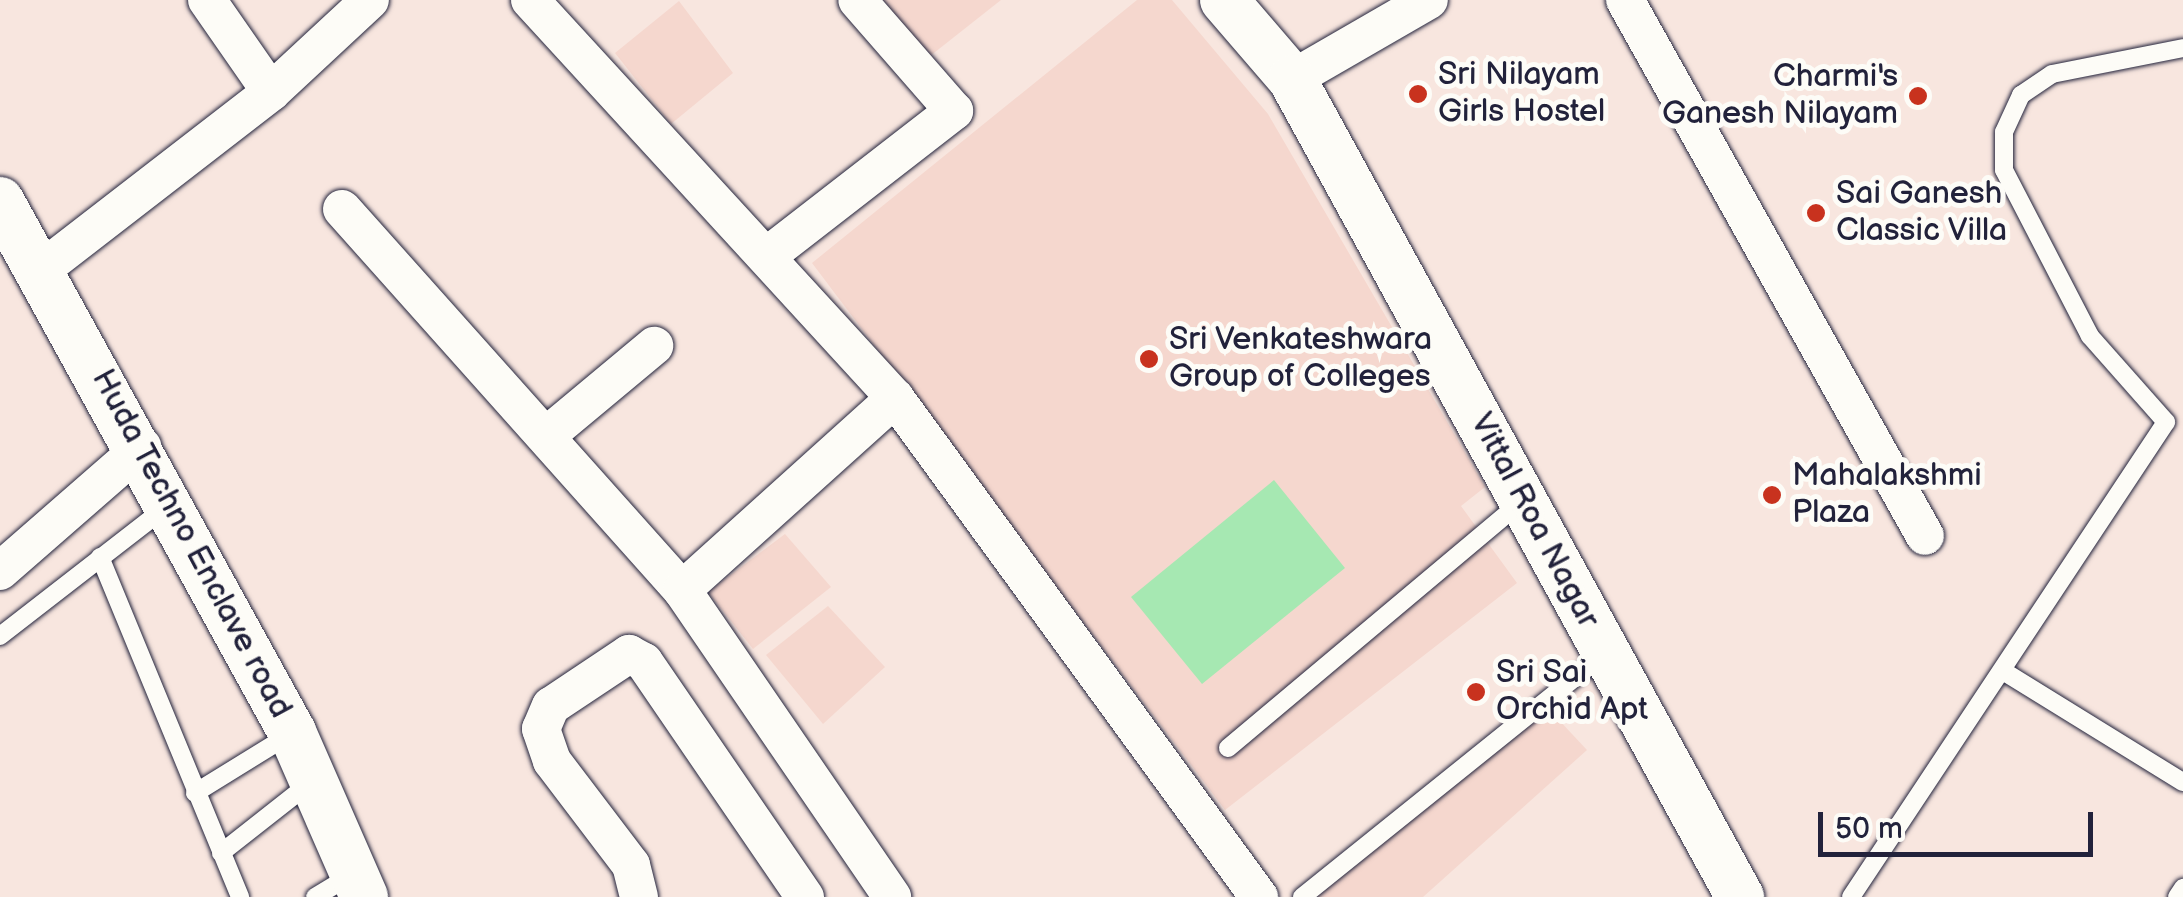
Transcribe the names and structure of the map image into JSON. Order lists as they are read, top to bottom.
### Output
{
  "streets": {
    "street": ["Vittal Roa Nagar", "Huda Techno Enclave road"]
  },
  "places": [
    "Sri Nilayam Girls Hostel",
    "Charmi's Ganesh Nilayam",
    "Sai Ganesh Classic Villa",
    "Sri Venkateshwara Group of Colleges",
    "Mahalakshmi Plaza",
    "Sri Sai Orchid Apt"
  ],
  "scale_bar": "50 m"
}
